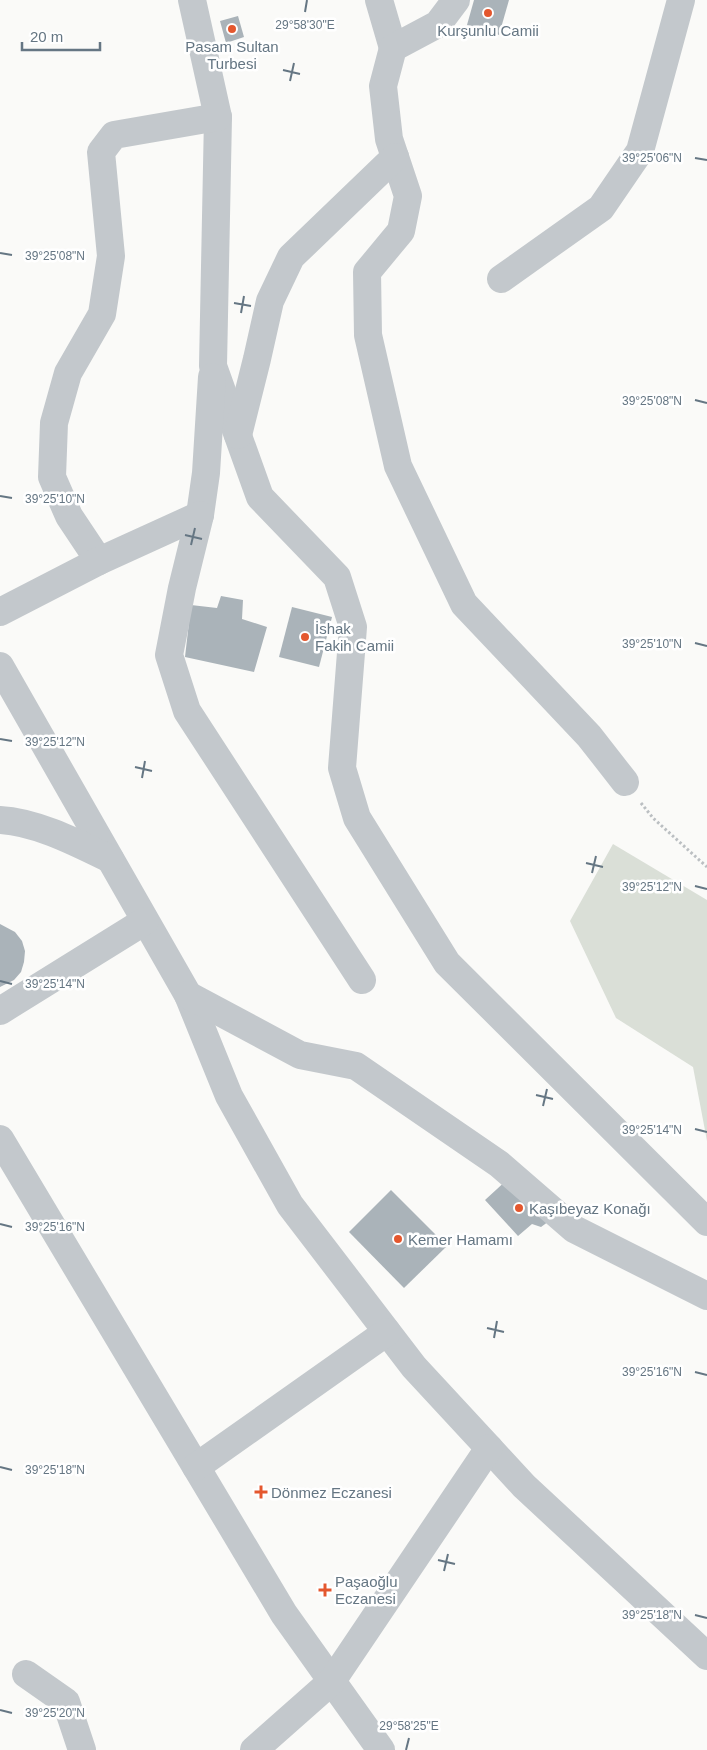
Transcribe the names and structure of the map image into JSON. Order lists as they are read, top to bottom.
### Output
{
  "places": {
    "other": [
      "Kurşunlu Camii",
      "Pasam Sultan Turbesi",
      "İshak Fakih Camii",
      "Kaşıbeyaz Konağı",
      "Kemer Hamamı"
    ],
    "health": ["Dönmez Eczanesi", "Paşaoğlu Eczanesi"]
  },
  "scale_bar": "20 m",
  "coordinates": [
    "29°58'30\"E",
    "39°25'06\"N",
    "39°25'08\"N",
    "39°25'10\"N",
    "39°25'12\"N",
    "39°25'14\"N",
    "39°25'16\"N",
    "39°25'18\"N",
    "39°25'20\"N",
    "29°58'25\"E"
  ]
}
